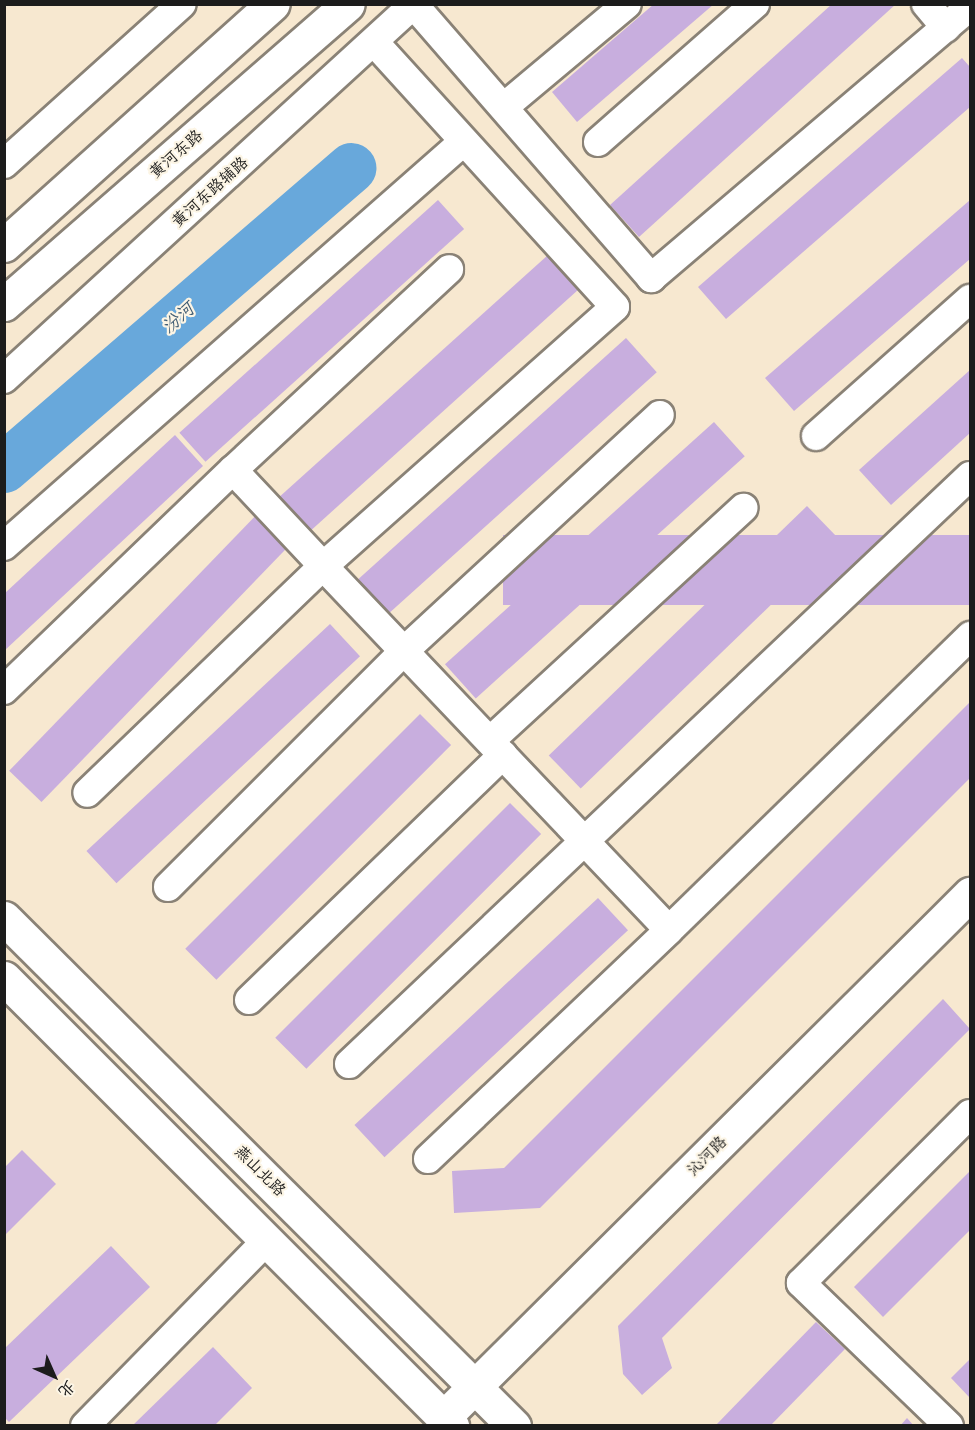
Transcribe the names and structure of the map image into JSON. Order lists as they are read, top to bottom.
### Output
{
  "streets": {
    "street": [
      "黄河东路",
      "黄河东路辅路",
      "沁河路",
      "燕山北路"
    ]
  },
  "crossings": [
    ["沁河路", "燕山北路"]
  ],
  "water": ["汾河"],
  "north": "bottom right"
}
